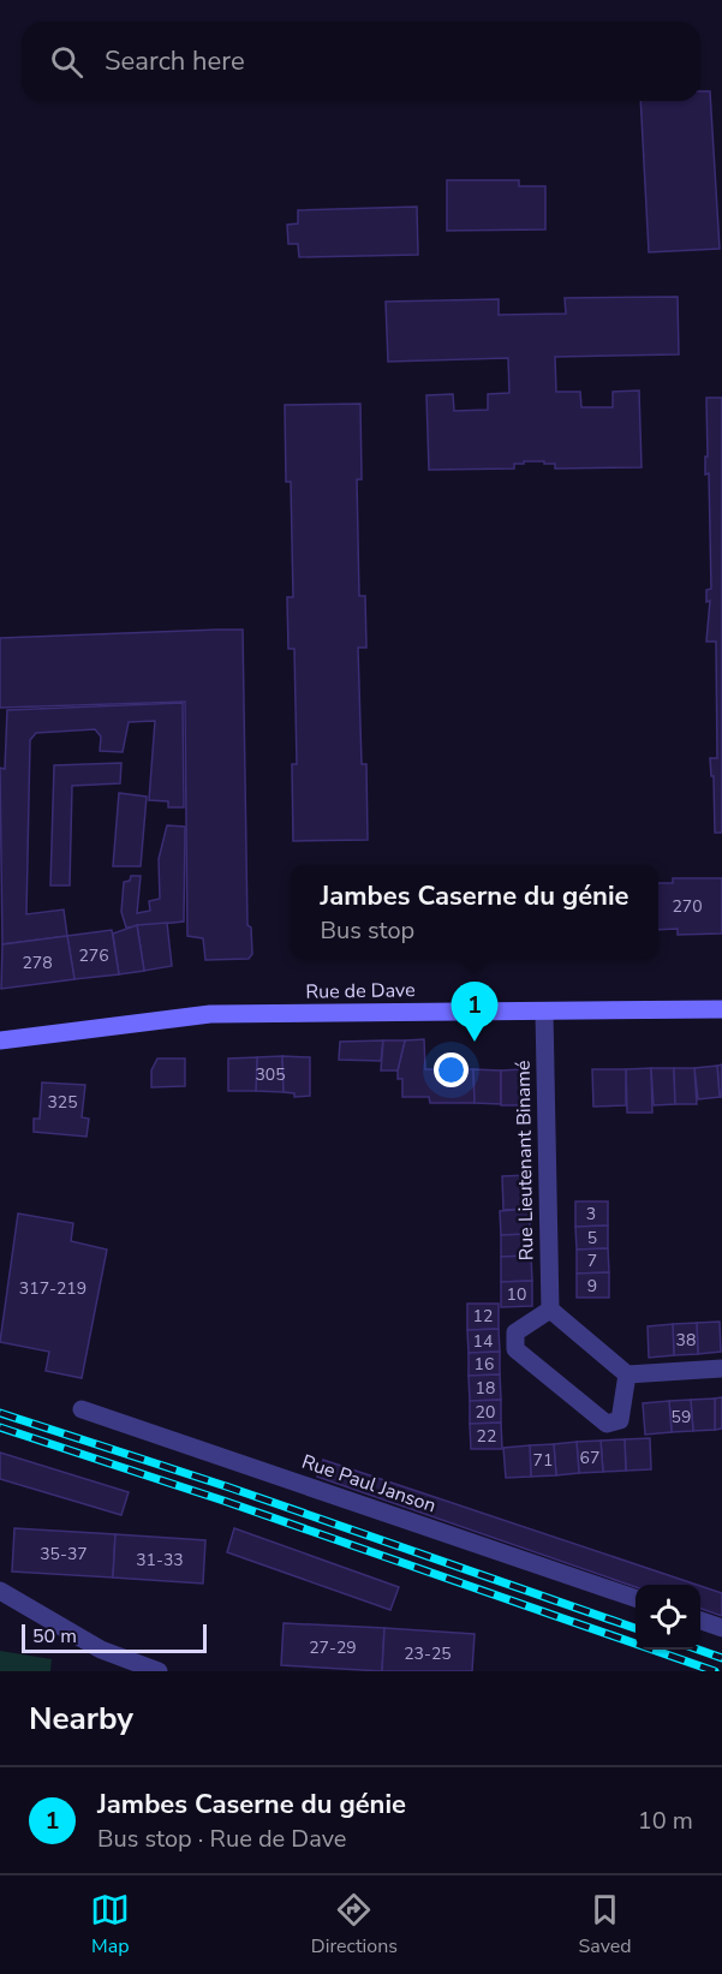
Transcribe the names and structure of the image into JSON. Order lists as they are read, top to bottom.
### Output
{
  "streets": {
    "main road": ["Rue de Dave"],
    "street": ["Rue Lieutenant Binamé", "Rue Paul Janson"]
  },
  "crossings": [
    ["Rue de Dave", "Rue Lieutenant Binamé"]
  ],
  "house_numbers": [
    "270",
    "276",
    "278",
    "305",
    "325",
    "3",
    "5",
    "7",
    "9",
    "317-219",
    "10",
    "12",
    "38",
    "14",
    "16",
    "18",
    "20",
    "59",
    "22",
    "67",
    "71",
    "35-37",
    "31-33",
    "27-29",
    "23-25"
  ],
  "scale_bar": "50 m",
  "page": {
    "search": "Search here",
    "popup": ["Jambes Caserne du génie", "Bus stop"],
    "pins": "1",
    "scale": "50 m",
    "heading": "Nearby",
    "list": [
      {
        "mark": "1",
        "name": "Jambes Caserne du génie",
        "note": "Bus stop · Rue de Dave",
        "value": "10 m"
      }
    ],
    "nav": ["Map", "Directions", "Saved"]
  }
}
